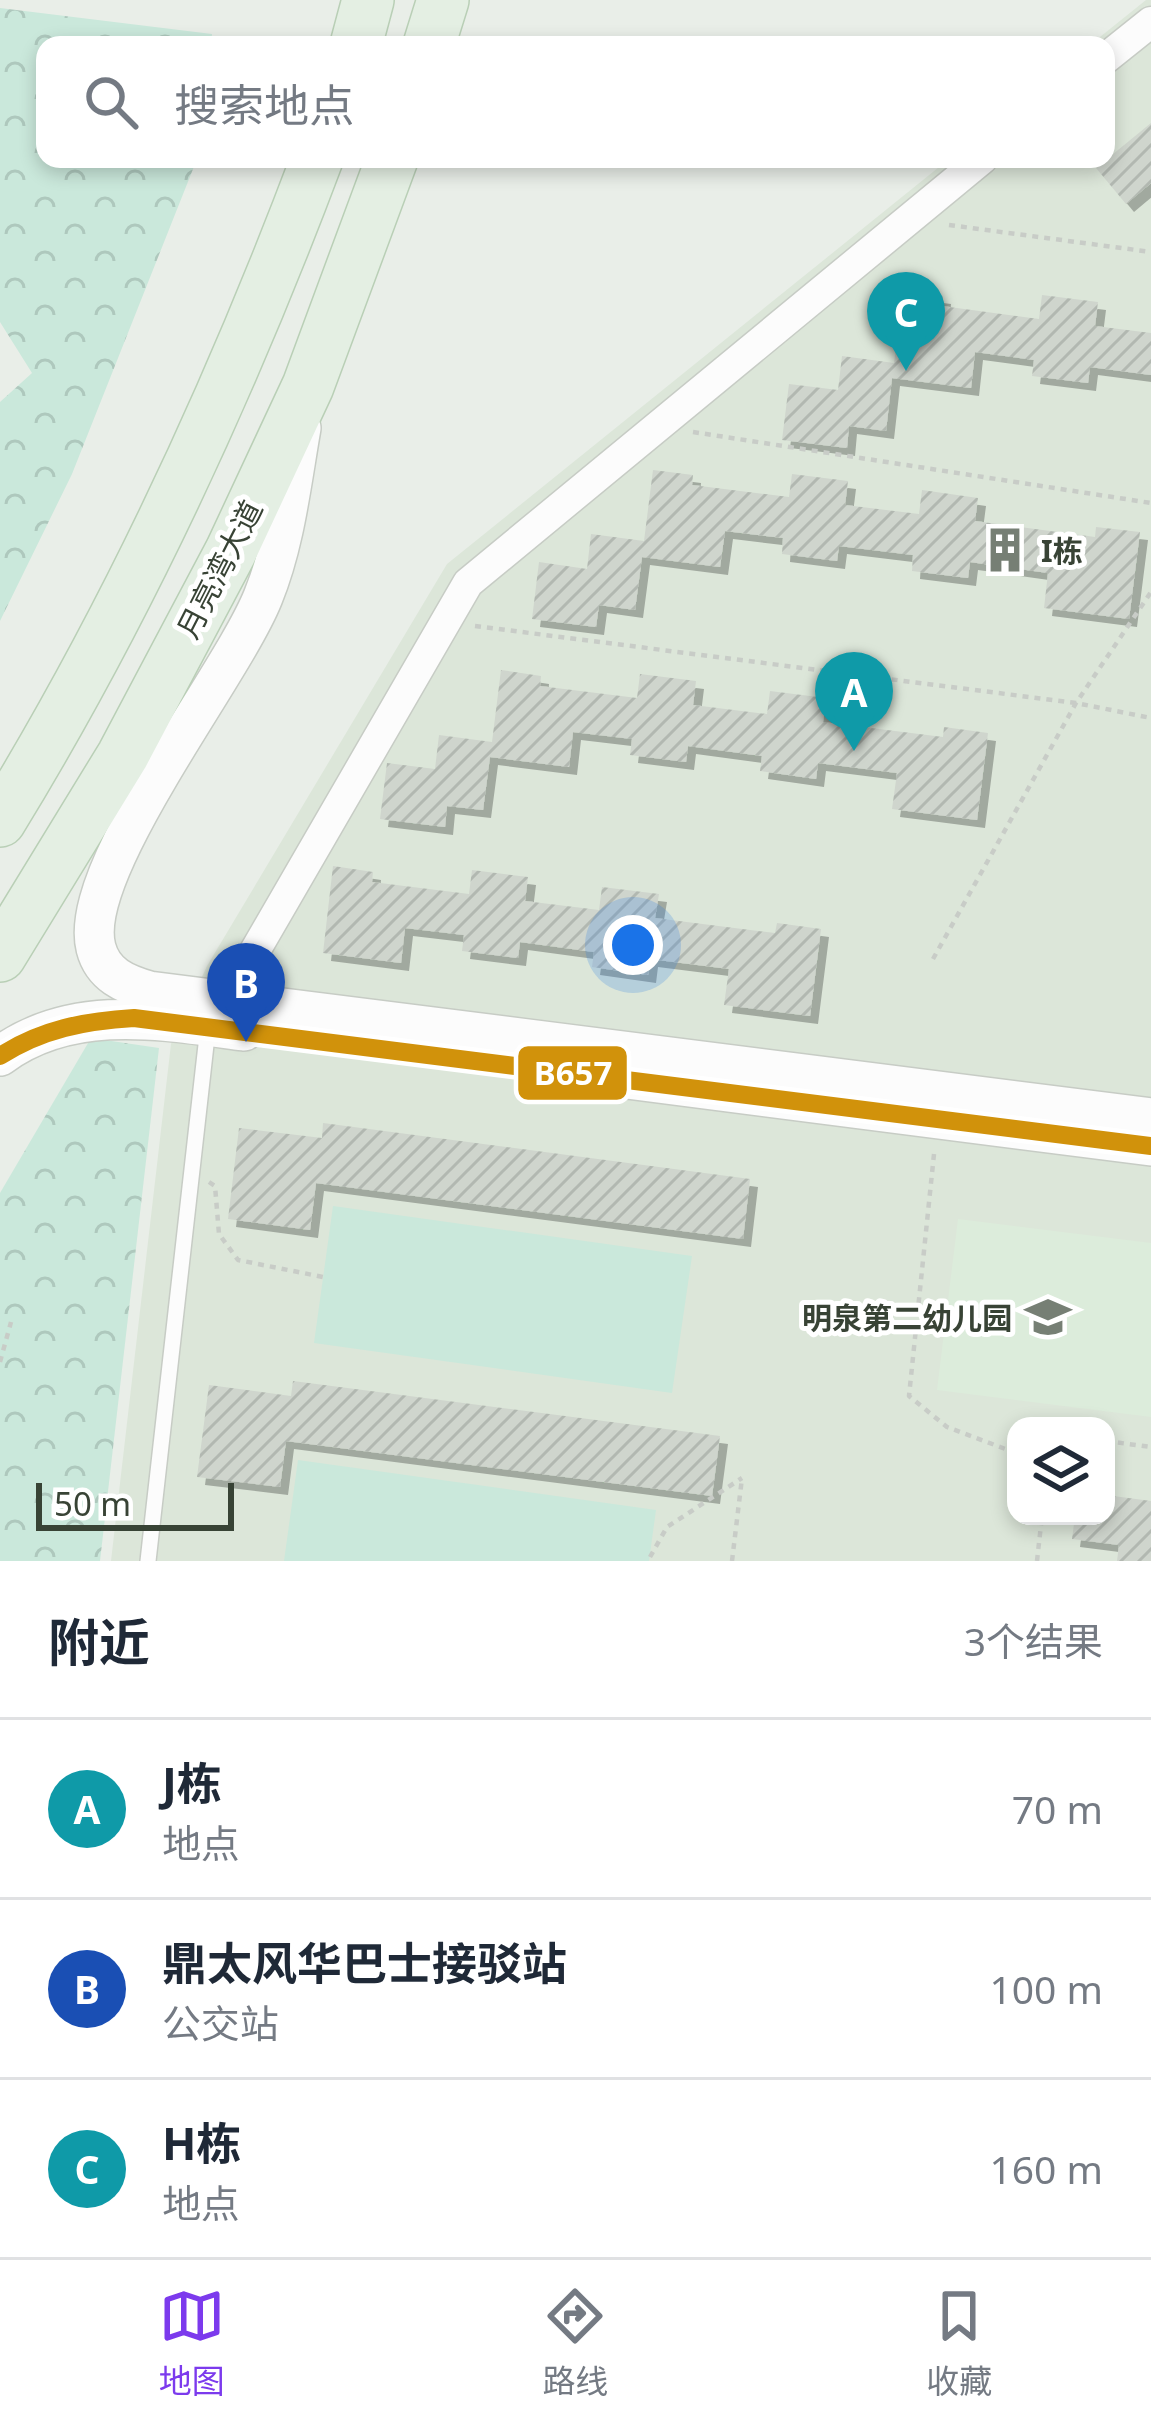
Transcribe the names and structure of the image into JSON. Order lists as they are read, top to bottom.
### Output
{
  "streets": {
    "main road": ["月亮湾大道"]
  },
  "places": {
    "building": ["I栋"],
    "school or university": ["明泉第二幼儿园"]
  },
  "lines": ["transit line B657"],
  "scale_bar": "50 m",
  "page": {
    "search": "搜索地点",
    "pins": ["C", "A", "B"],
    "scale": "50 m",
    "heading": ["附近", "3个结果"],
    "list": [
      {
        "mark": "A",
        "name": "J栋",
        "note": "地点",
        "value": "70 m"
      },
      {
        "mark": "B",
        "name": "鼎太风华巴士接驳站",
        "note": "公交站",
        "value": "100 m"
      },
      {
        "mark": "C",
        "name": "H栋",
        "note": "地点",
        "value": "160 m"
      }
    ],
    "nav": ["地图", "路线", "收藏"]
  }
}
